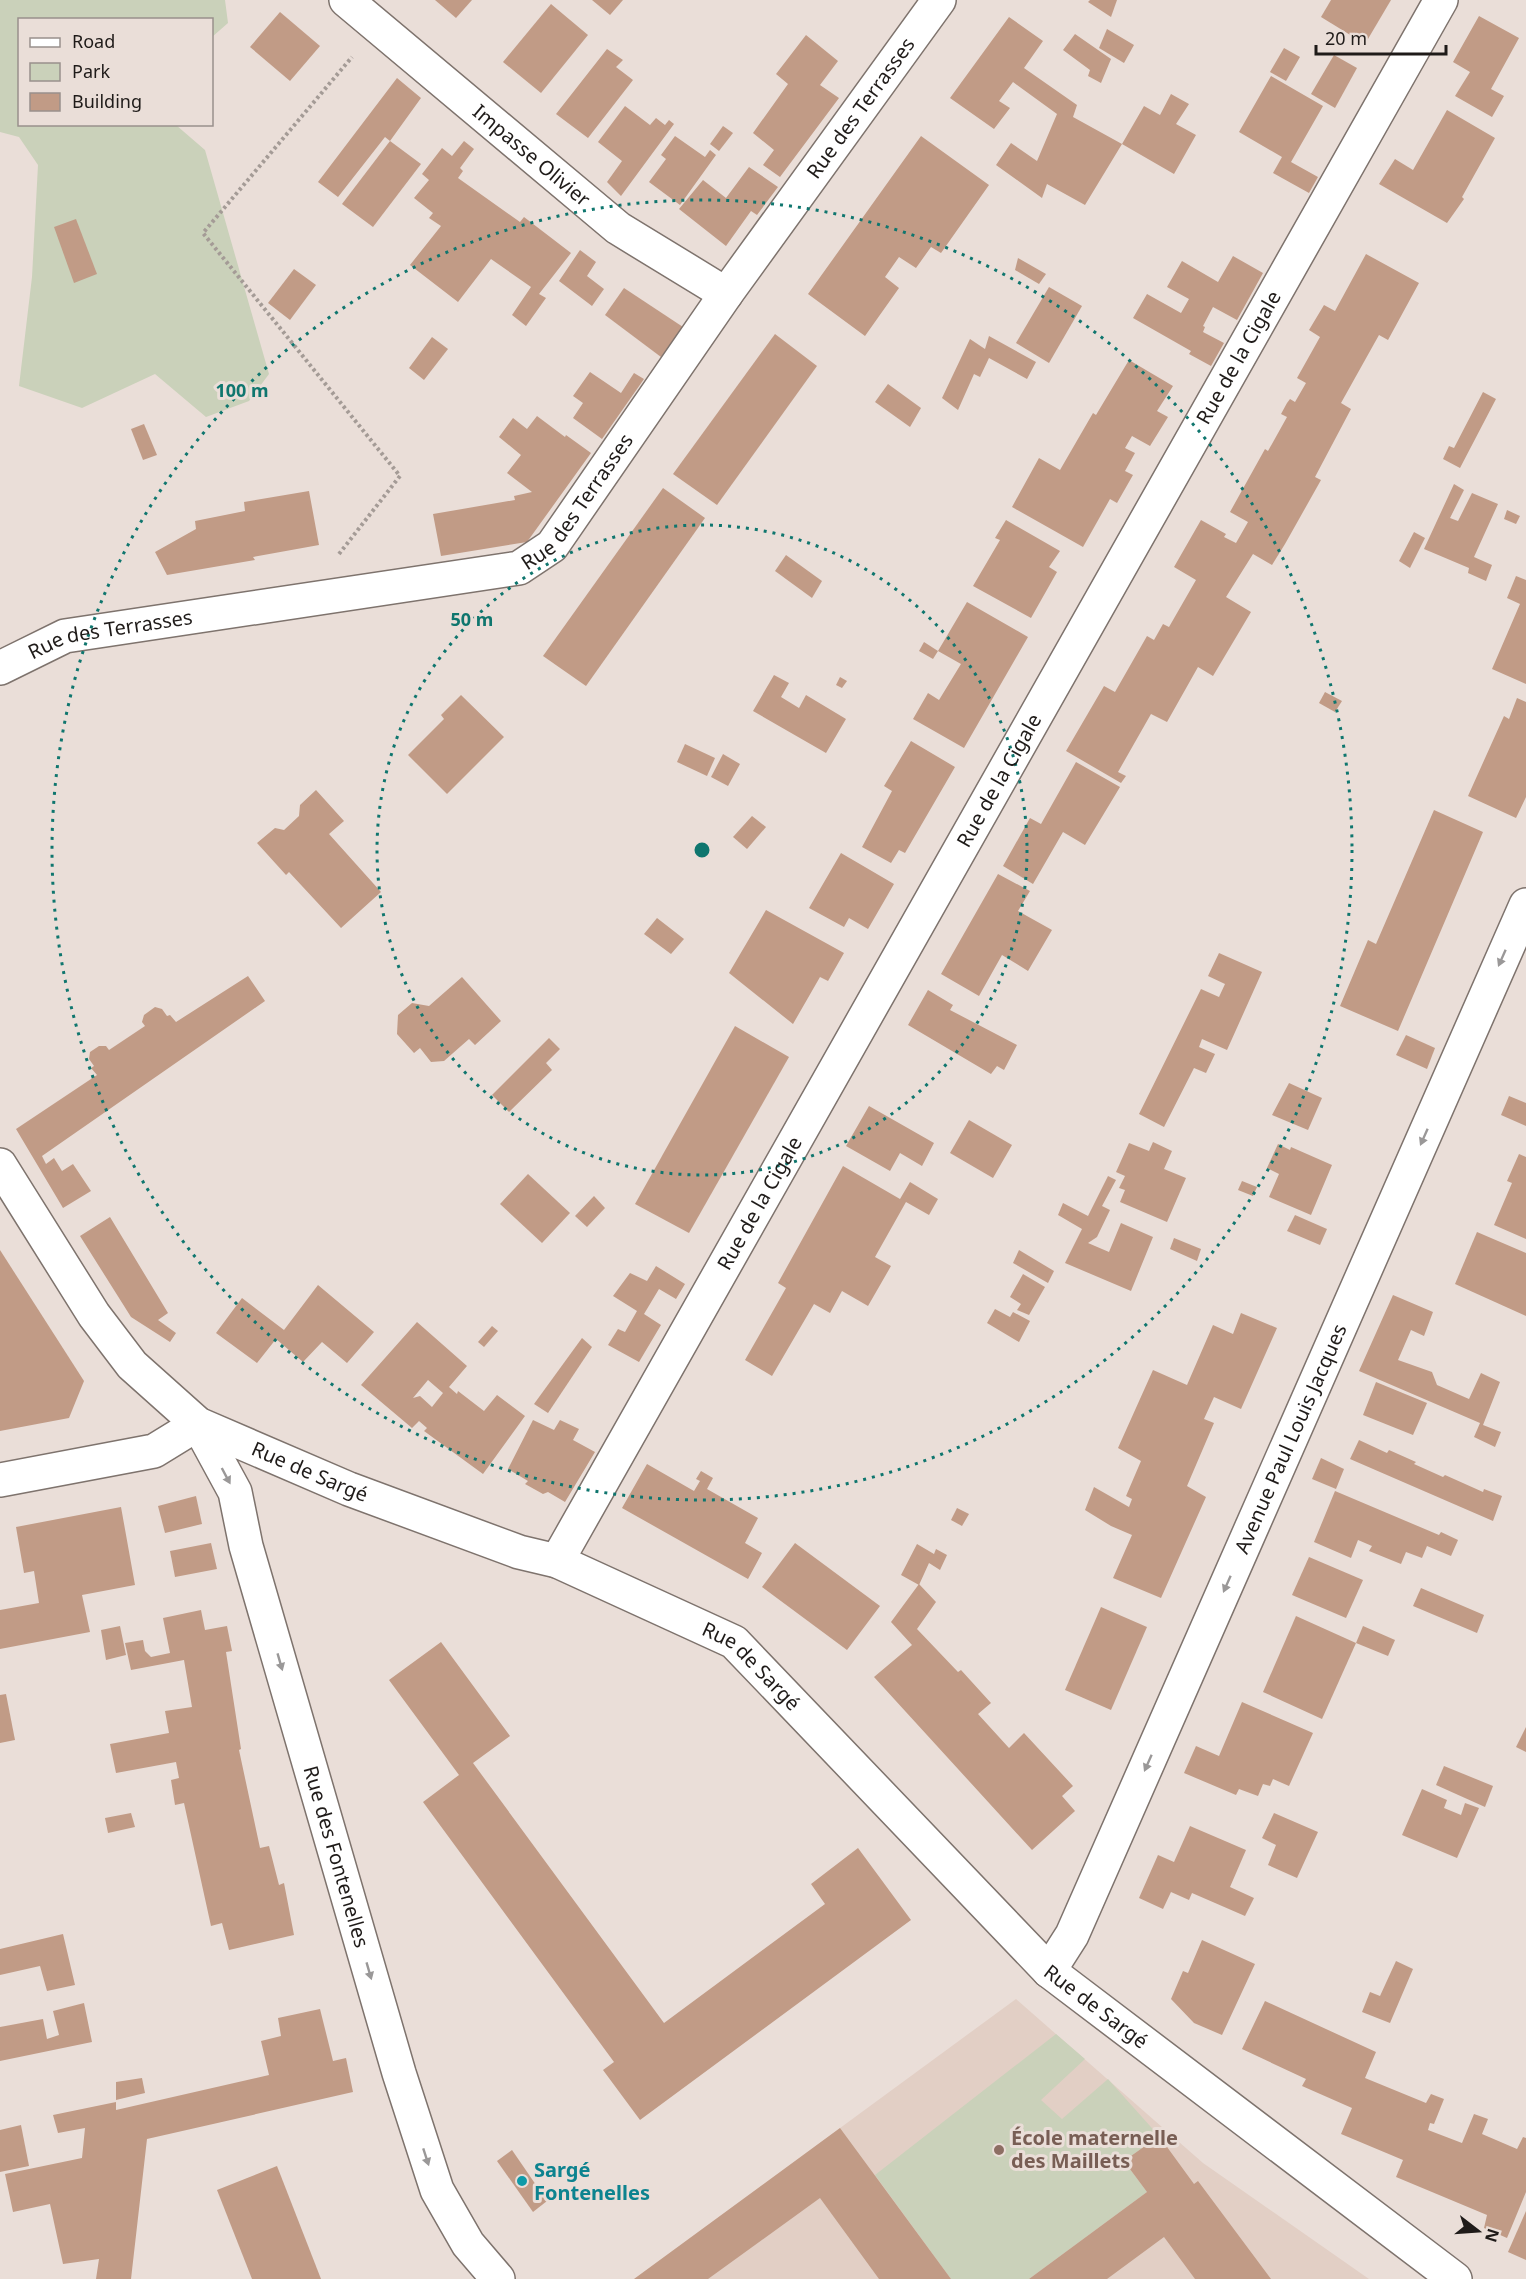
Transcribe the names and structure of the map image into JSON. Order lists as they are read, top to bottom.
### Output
{
  "streets": {
    "street": [
      "Rue des Terrasses",
      "Impasse Olivier",
      "Rue de la Cigale",
      "Avenue Paul Louis Jacques",
      "Rue de Sargé",
      "Rue des Fontenelles"
    ]
  },
  "crossings": [
    ["Rue des Terrasses", "Impasse Olivier"],
    ["Rue de la Cigale", "Rue de Sargé"],
    ["Avenue Paul Louis Jacques", "Rue de Sargé"],
    ["Rue de Sargé", "Rue des Fontenelles"]
  ],
  "one_way": ["Avenue Paul Louis Jacques", "Rue des Fontenelles"],
  "places": ["École maternelle des Maillets", "Sargé Fontenelles"],
  "legend": ["Road", "Park", "Building"],
  "scale_bar": "20 m",
  "north": "right",
  "rings": ["100 m", "50 m"]
}
